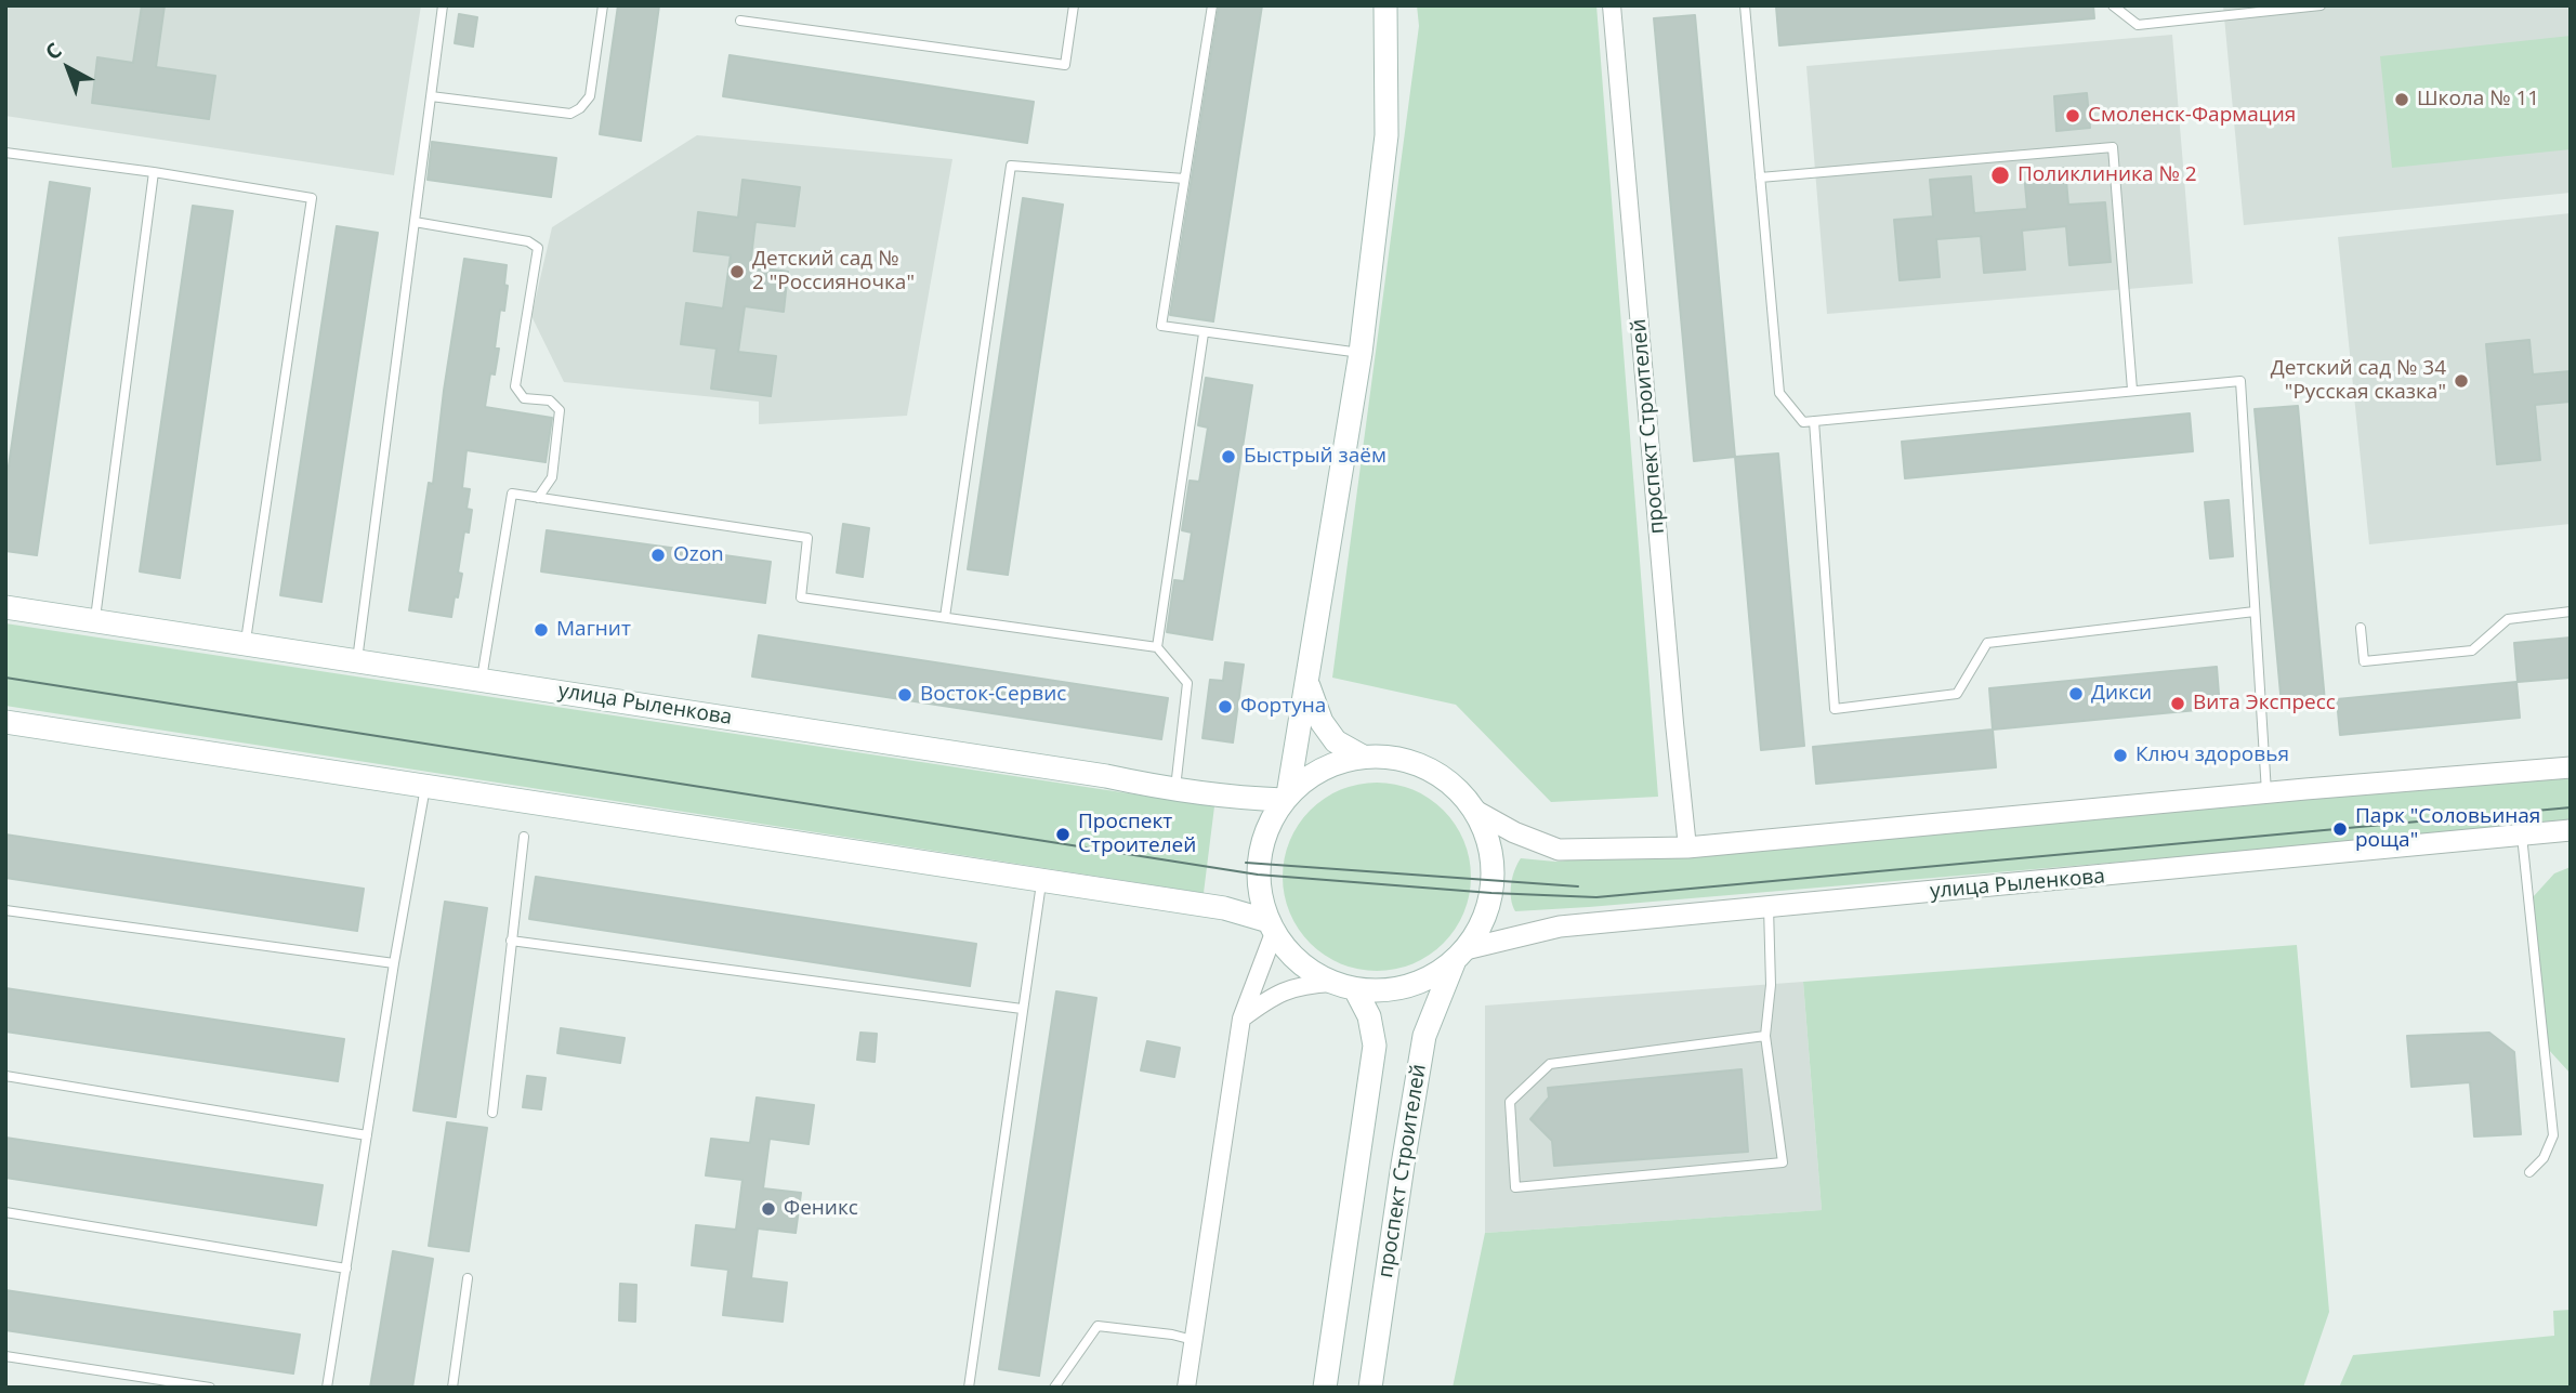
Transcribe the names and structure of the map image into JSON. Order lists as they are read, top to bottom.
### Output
{
  "streets": {
    "main road": ["проспект Строителей", "улица Рыленкова"]
  },
  "crossings": [
    ["проспект Строителей", "улица Рыленкова"]
  ],
  "places": [
    "Школа № 11",
    "Смоленск-Фармация",
    "Поликлиника № 2",
    "Детский сад № 2 \"Россияночка\"",
    "Детский сад № 34 \"Русская сказка\"",
    "Быстрый заём",
    "Ozon",
    "Магнит",
    "Дикси",
    "Восток-Сервис",
    "Вита Экспресс",
    "Фортуна",
    "Ключ здоровья",
    "Парк \"Соловьиная роща\"",
    "Проспект Строителей",
    "Феникс"
  ],
  "north": "top left"
}
